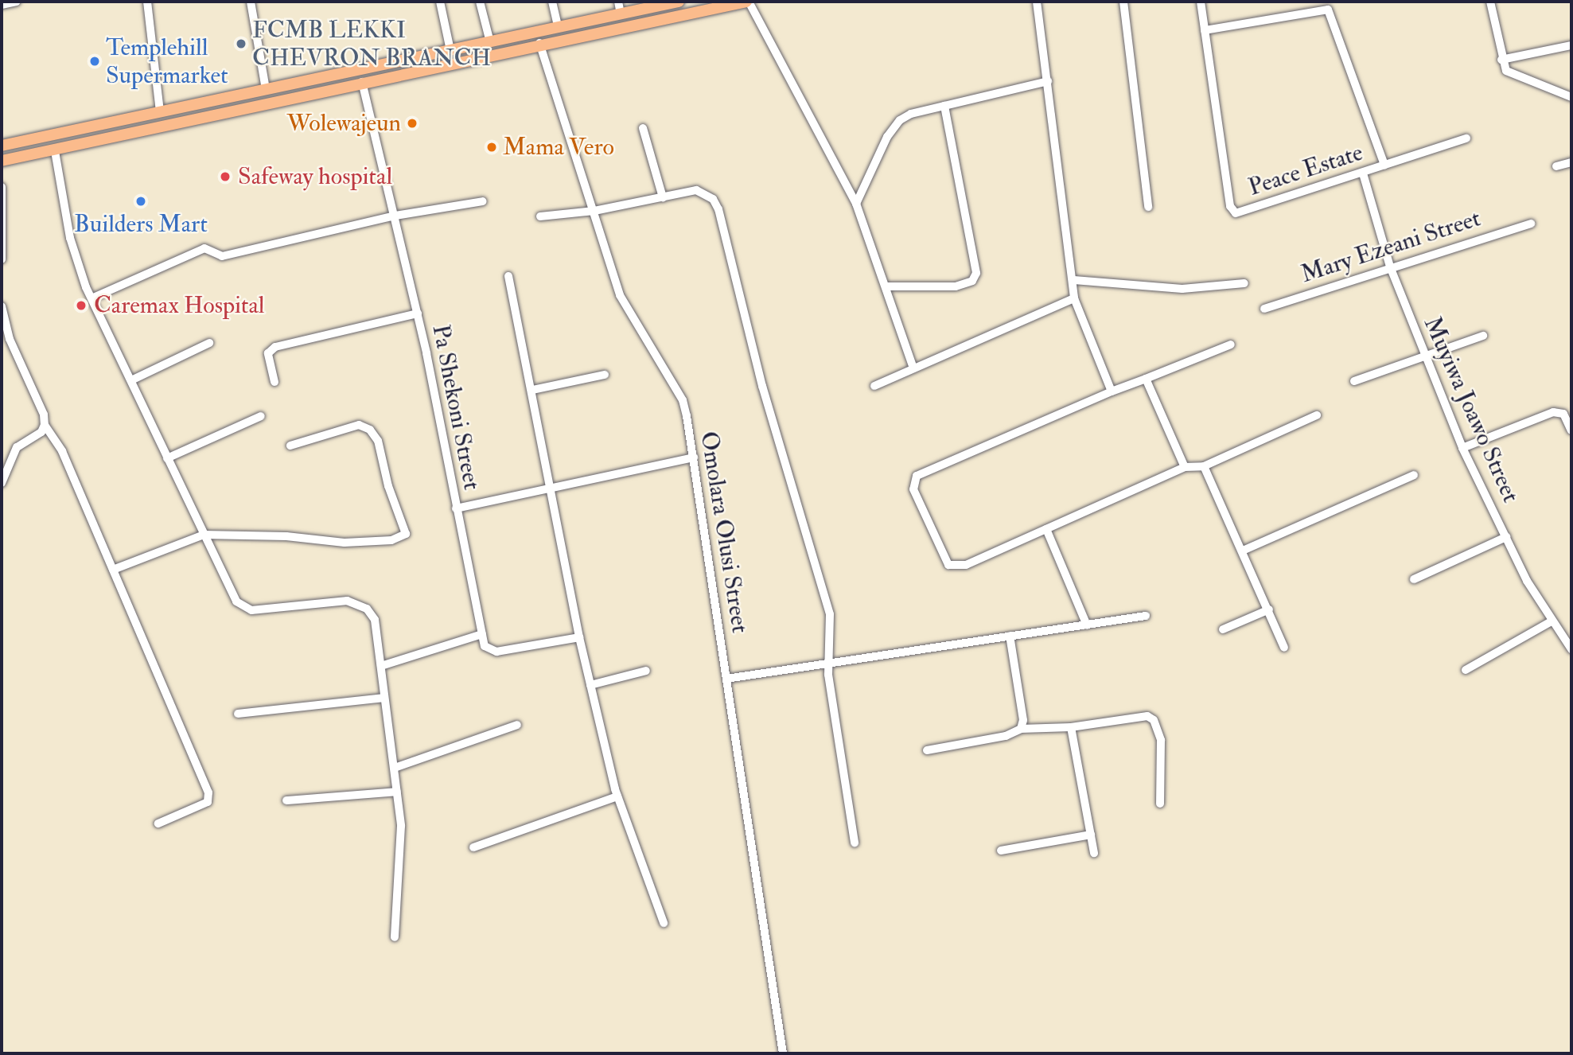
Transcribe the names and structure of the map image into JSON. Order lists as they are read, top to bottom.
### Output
{
  "streets": {
    "street": [
      "Peace Estate",
      "Mary Ezeani Street",
      "Pa Shekoni Street",
      "Muyiwa Joawo Street",
      "Omolara Olusi Street"
    ]
  },
  "crossings": [
    ["Peace Estate", "Muyiwa Joawo Street"],
    ["Mary Ezeani Street", "Muyiwa Joawo Street"]
  ],
  "places": [
    "FCMB LEKKI CHEVRON BRANCH",
    "Templehill Supermarket",
    "Wolewajeun",
    "Mama Vero",
    "Safeway hospital",
    "Builders Mart",
    "Caremax Hospital"
  ]
}
